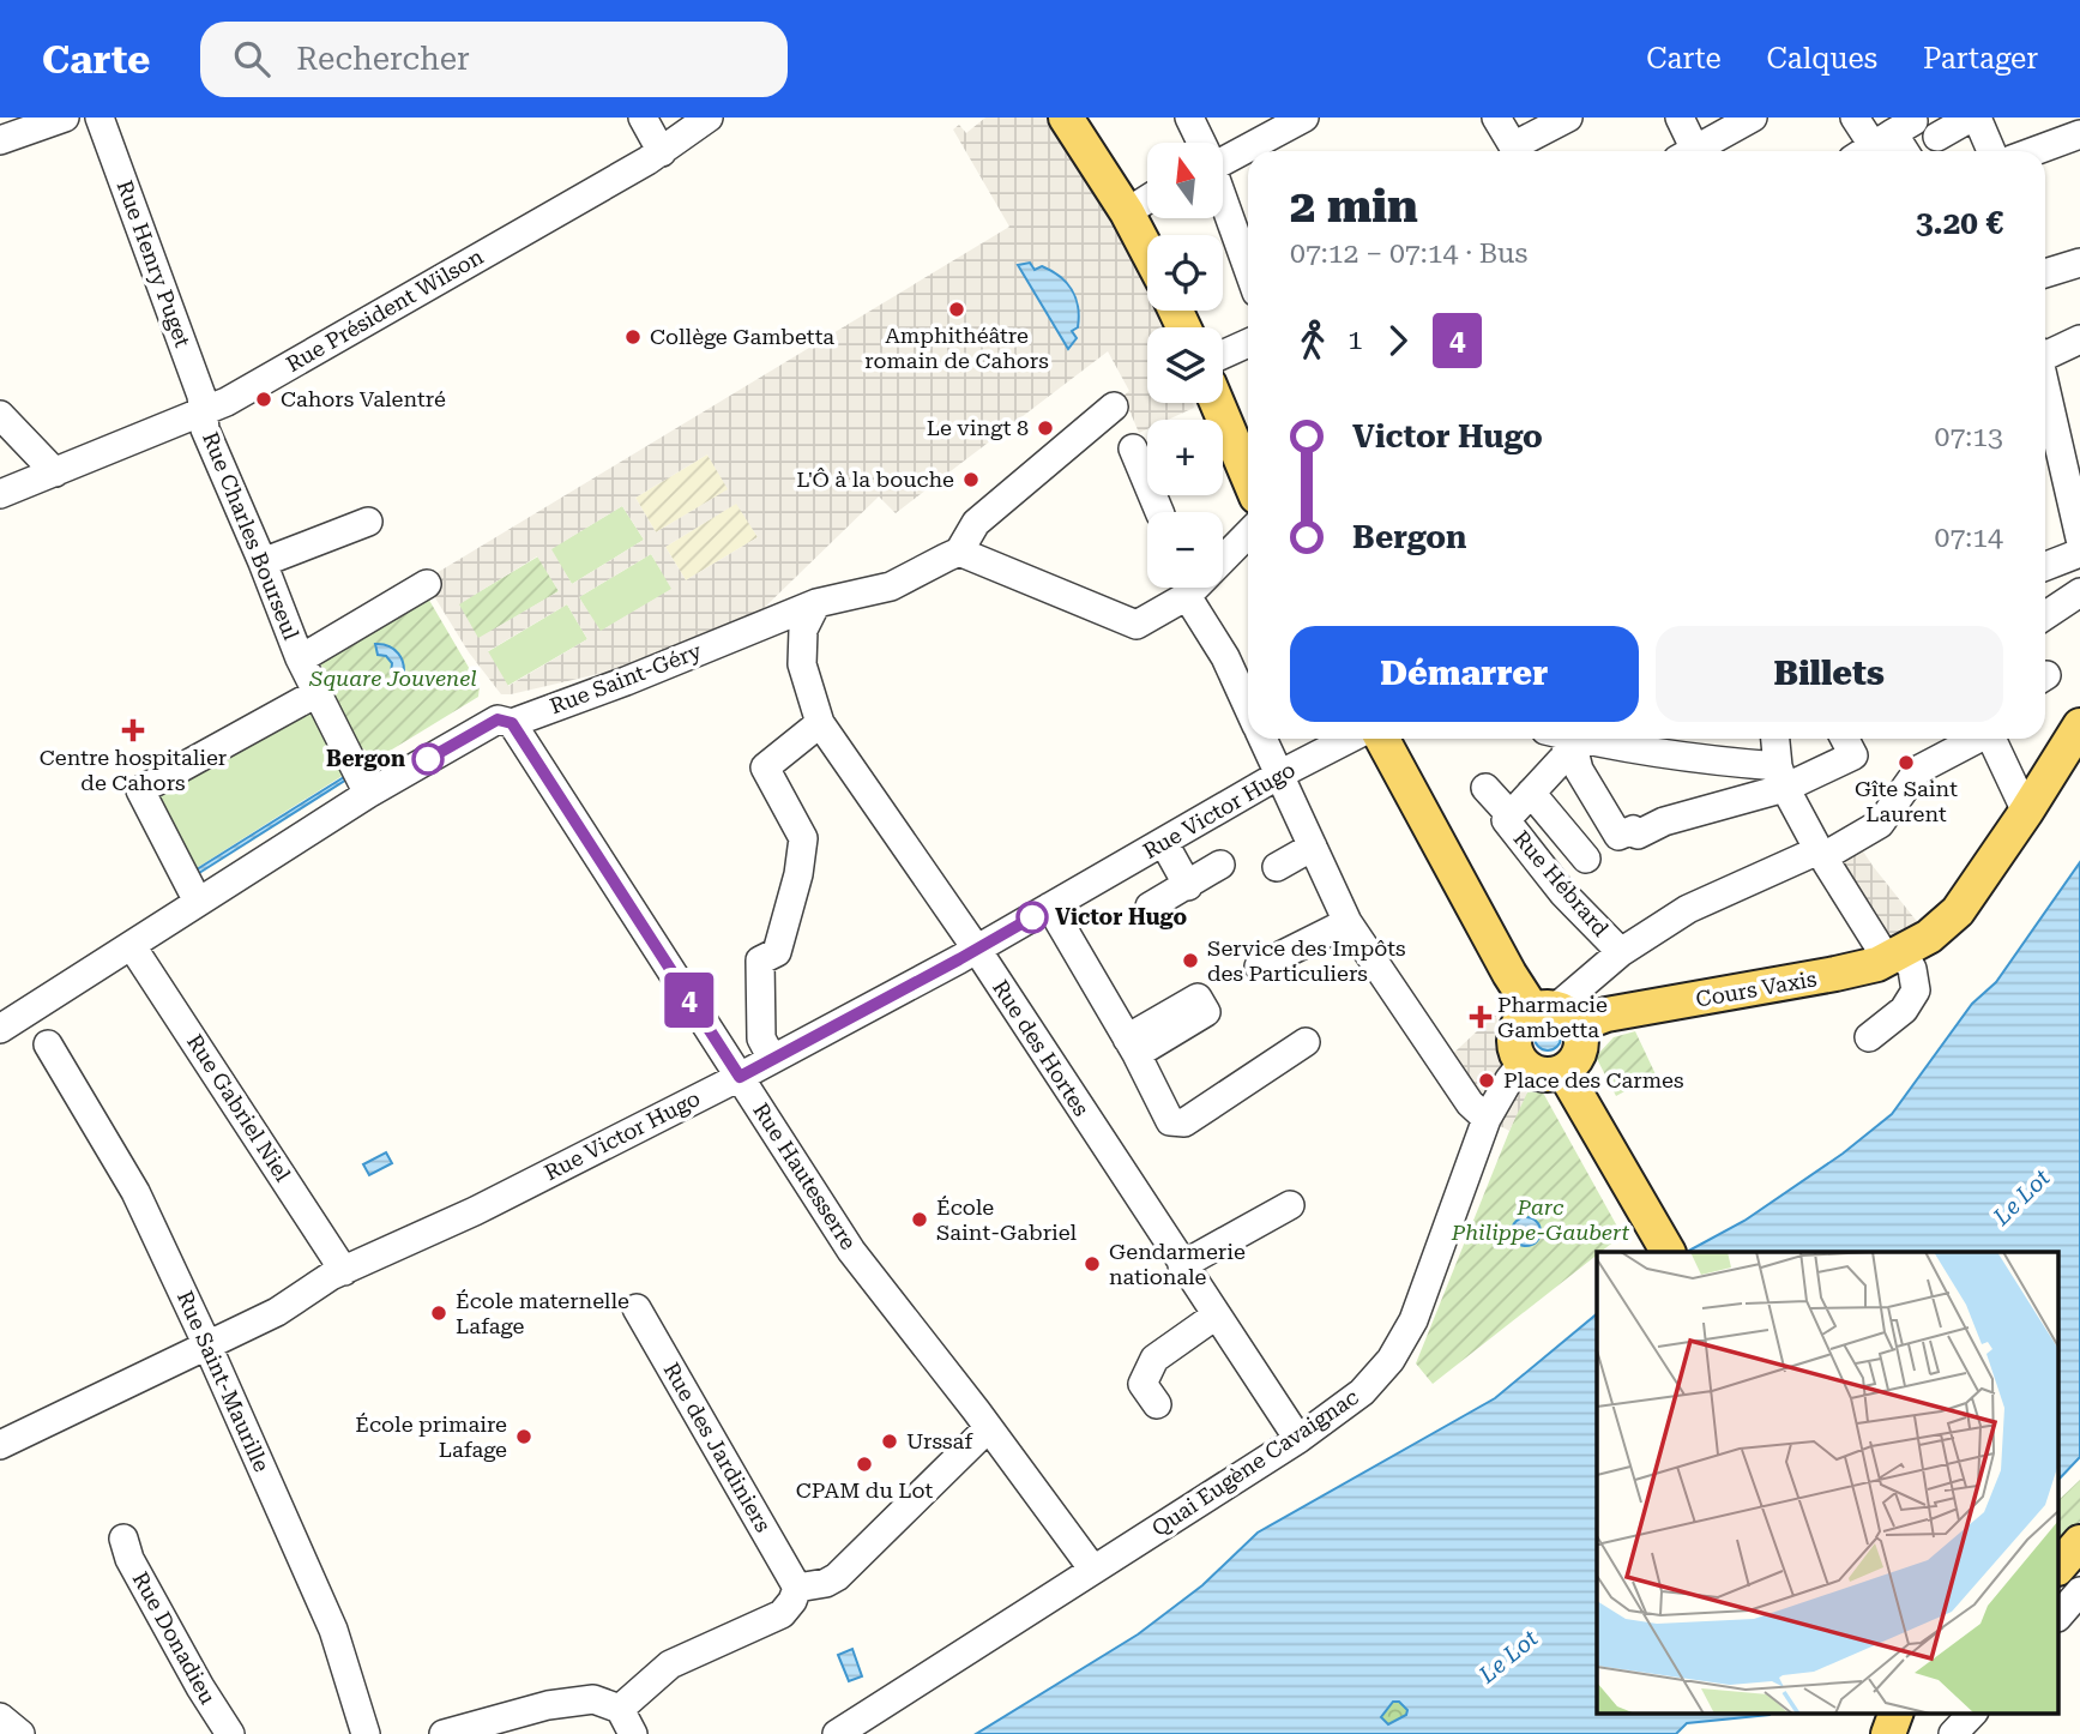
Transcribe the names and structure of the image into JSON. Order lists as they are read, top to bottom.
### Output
{
  "streets": {
    "main road": ["Cours Vaxis"],
    "street": [
      "Rue Henry Puget",
      "Rue Président Wilson",
      "Rue Charles Bourseul",
      "Rue Saint-Géry",
      "Rue Victor Hugo",
      "Rue Hébrard",
      "Rue des Hortes",
      "Rue Gabriel Niel",
      "Rue Hautesserre",
      "Rue Saint-Maurille",
      "Rue des Jardiniers",
      "Quai Eugène Cavaignac",
      "Rue Donadieu"
    ]
  },
  "crossings": [
    ["Rue Henry Puget", "Rue Président Wilson"],
    ["Rue Henry Puget", "Rue Charles Bourseul"],
    ["Rue Président Wilson", "Rue Charles Bourseul"],
    ["Rue Charles Bourseul", "Rue Saint-Géry"],
    ["Rue Saint-Géry", "Rue des Hortes"],
    ["Rue Saint-Géry", "Rue Gabriel Niel"],
    ["Rue Saint-Géry", "Rue Hautesserre"],
    ["Rue Victor Hugo", "Rue des Hortes"],
    ["Rue Victor Hugo", "Rue Gabriel Niel"],
    ["Rue Victor Hugo", "Rue Hautesserre"],
    ["Rue Victor Hugo", "Rue Saint-Maurille"],
    ["Cours Vaxis", "Quai Eugène Cavaignac"],
    ["Rue des Hortes", "Quai Eugène Cavaignac"],
    ["Rue Hautesserre", "Quai Eugène Cavaignac"]
  ],
  "water": ["Le Lot"],
  "parks": ["Square Jouvenel", "Parc Philippe-Gaubert"],
  "places": {
    "other": [
      "Amphithéâtre romain de Cahors",
      "Collège Gambetta",
      "Cahors Valentré",
      "Le vingt 8",
      "L'Ô à la bouche",
      "Bergon",
      "Gîte Saint Laurent",
      "Victor Hugo",
      "Service des Impôts des Particuliers",
      "Place des Carmes",
      "École Saint-Gabriel",
      "Gendarmerie nationale",
      "École maternelle Lafage",
      "École primaire Lafage",
      "Urssaf",
      "CPAM du Lot"
    ],
    "health": ["Centre hospitalier de Cahors", "Pharmacie Gambetta"]
  },
  "lines": ["bus line 4"],
  "north": "top",
  "page": {
    "header": "Carte",
    "search": "Rechercher",
    "nav": ["Carte", "Calques", "Partager"],
    "on_map": "4",
    "map_buttons": ["+", "−"],
    "heading": ["2 min", "07:12 – 07:14 · Bus", "3.20 €"],
    "legs": ["1", "4"],
    "list": [
      {
        "name": "Victor Hugo",
        "value": "07:13"
      },
      {
        "name": "Bergon",
        "value": "07:14"
      }
    ],
    "buttons": ["Démarrer", "Billets"]
  }
}
